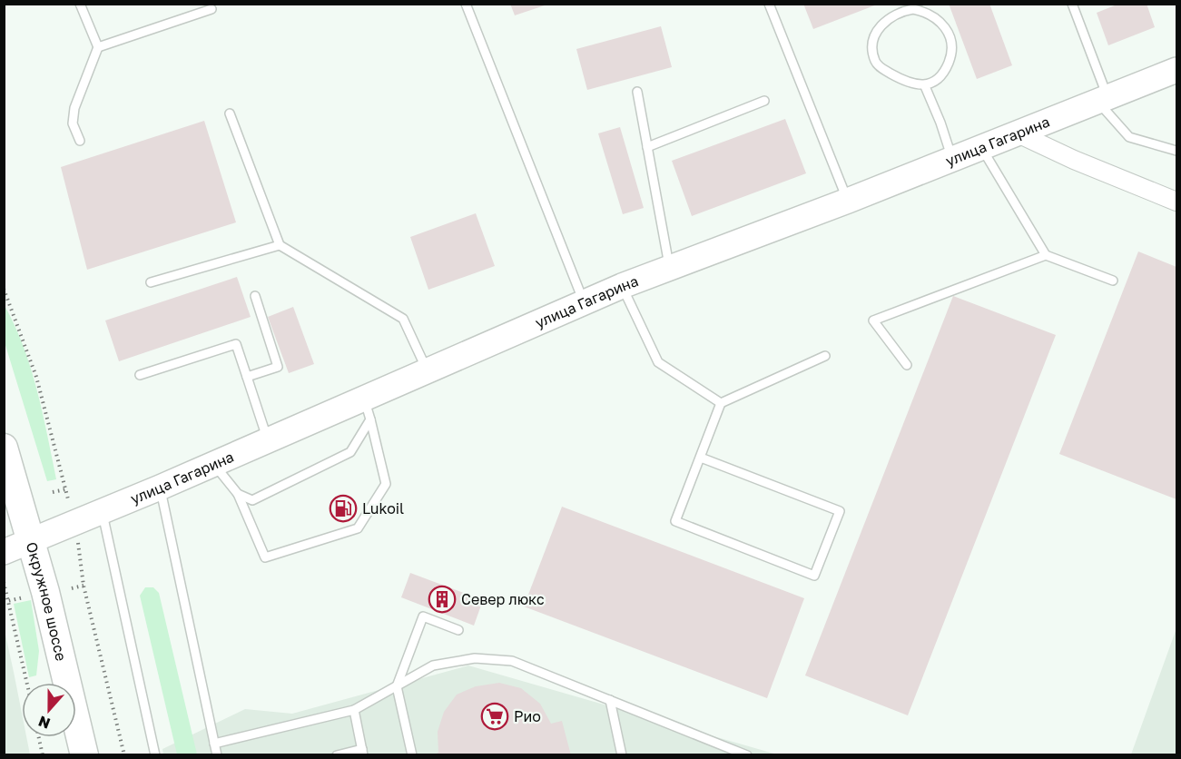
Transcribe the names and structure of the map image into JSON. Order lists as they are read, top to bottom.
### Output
{
  "streets": {
    "main road": ["Окружное шоссе"],
    "street": ["улица Гагарина"]
  },
  "crossings": [
    ["улица Гагарина", "Окружное шоссе"]
  ],
  "places": {
    "fuel station": ["Lukoil"],
    "building": ["Север люкс"],
    "supermarket": ["Рио"]
  },
  "north": "bottom"
}
